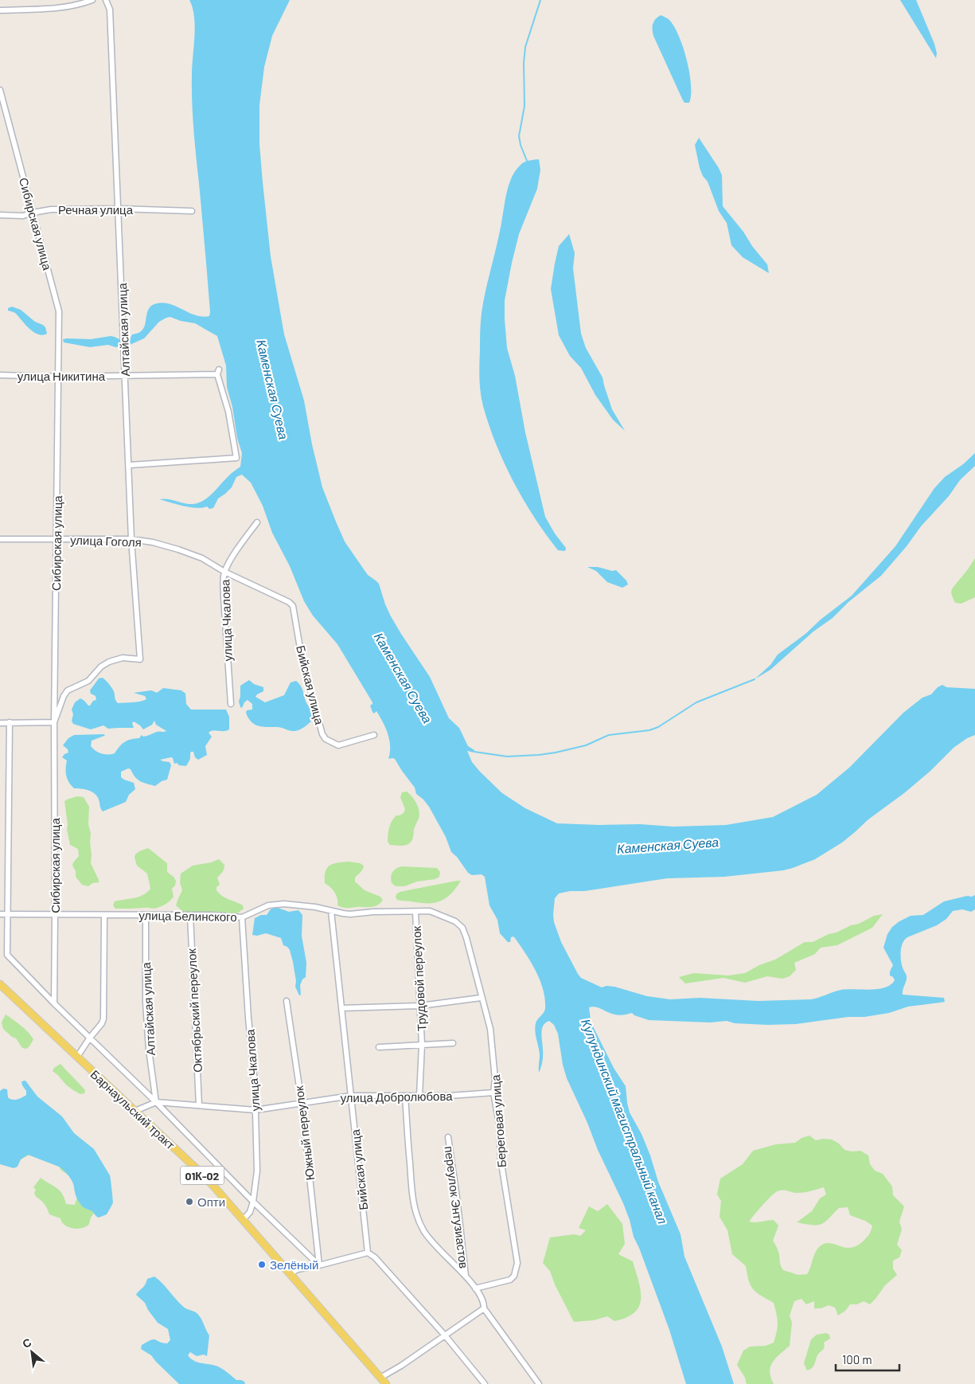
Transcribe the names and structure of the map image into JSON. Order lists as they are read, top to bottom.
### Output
{
  "streets": {
    "main road": ["Барнаульский тракт", "01К-02"],
    "street": [
      "Речная улица",
      "Сибирская улица",
      "Алтайская улица",
      "улица Никитина",
      "улица Гоголя",
      "улица Чкалова",
      "Бийская улица",
      "улица Белинского",
      "Трудовой переулок",
      "Октябрьский переулок",
      "улица Добролюбова",
      "Береговая улица",
      "Южный переулок",
      "переулок Энтузиастов"
    ]
  },
  "crossings": [
    ["Речная улица", "Сибирская улица"],
    ["Речная улица", "Алтайская улица"],
    ["Сибирская улица", "Алтайская улица"],
    ["Сибирская улица", "улица Никитина"],
    ["Сибирская улица", "улица Гоголя"],
    ["Сибирская улица", "улица Белинского"],
    ["Алтайская улица", "улица Никитина"],
    ["Алтайская улица", "улица Гоголя"],
    ["Алтайская улица", "улица Белинского"],
    ["Алтайская улица", "улица Добролюбова"],
    ["улица Гоголя", "улица Чкалова"],
    ["улица Гоголя", "Бийская улица"],
    ["улица Чкалова", "улица Белинского"],
    ["улица Чкалова", "улица Добролюбова"],
    ["улица Чкалова", "Барнаульский тракт"],
    ["Бийская улица", "улица Белинского"],
    ["Бийская улица", "улица Добролюбова"],
    ["улица Белинского", "Трудовой переулок"],
    ["улица Белинского", "Октябрьский переулок"],
    ["улица Белинского", "Береговая улица"],
    ["Трудовой переулок", "улица Добролюбова"],
    ["Октябрьский переулок", "улица Добролюбова"],
    ["улица Добролюбова", "Барнаульский тракт"],
    ["улица Добролюбова", "Береговая улица"],
    ["улица Добролюбова", "Южный переулок"]
  ],
  "water": ["Каменская Суева", "Кулундинский магистральный канал"],
  "places": ["Опти", "Зелёный"],
  "scale_bar": "100 m",
  "north": "top left"
}
